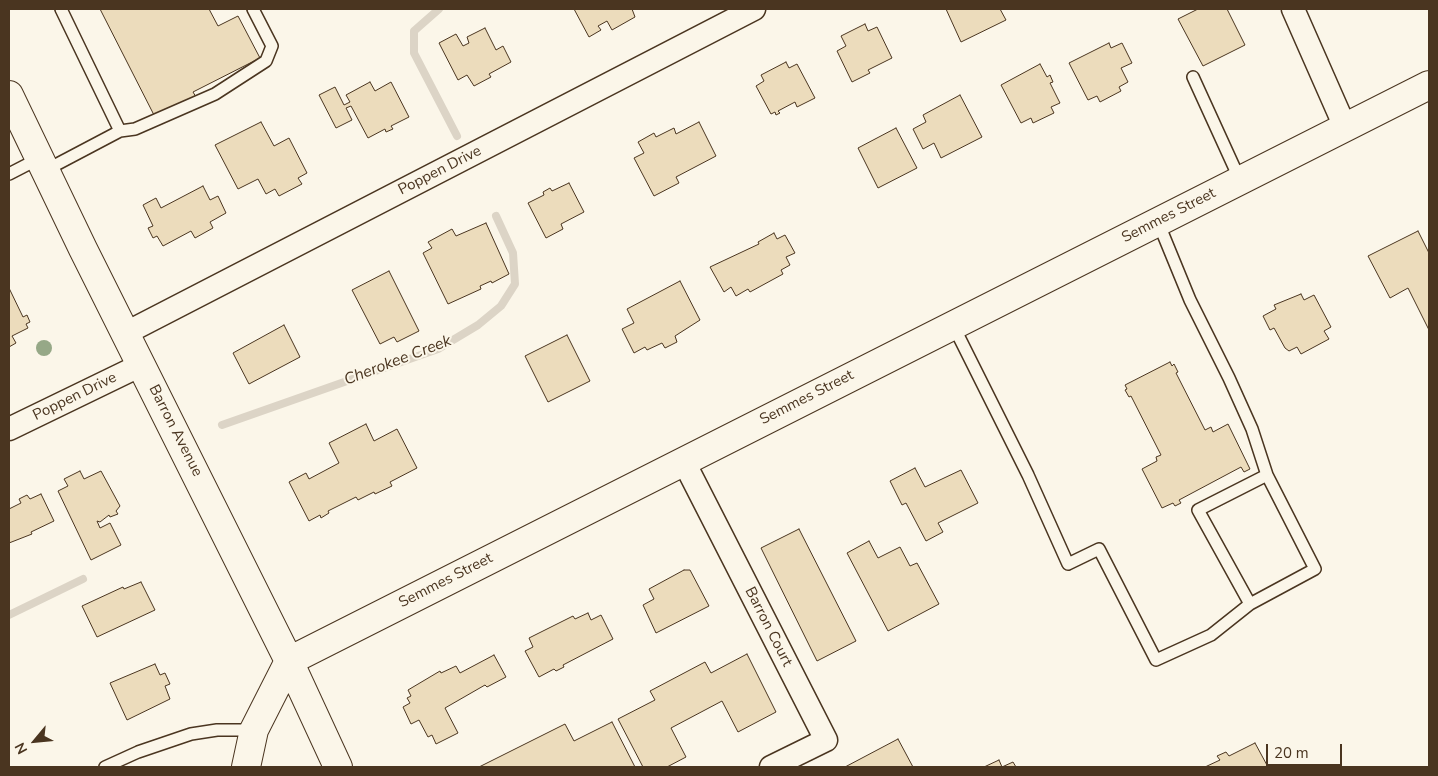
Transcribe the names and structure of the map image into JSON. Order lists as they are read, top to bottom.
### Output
{
  "streets": {
    "main road": ["Semmes Street", "Barron Avenue"],
    "street": ["Poppen Drive", "Barron Court"]
  },
  "crossings": [
    ["Poppen Drive", "Barron Avenue"],
    ["Semmes Street", "Barron Avenue"],
    ["Semmes Street", "Barron Court"]
  ],
  "water": ["Cherokee Creek"],
  "scale_bar": "20 m",
  "north": "bottom left"
}
